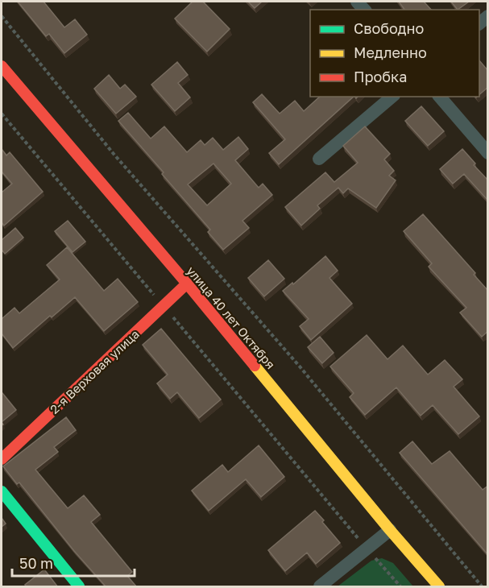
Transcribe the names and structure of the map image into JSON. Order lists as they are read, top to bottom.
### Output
{
  "streets": {
    "main road": ["улица 40 лет Октября", "2-я Верховая улица"]
  },
  "crossings": [
    ["улица 40 лет Октября", "2-я Верховая улица"]
  ],
  "legend": ["Свободно", "Медленно", "Пробка"],
  "scale_bar": "50 m"
}
